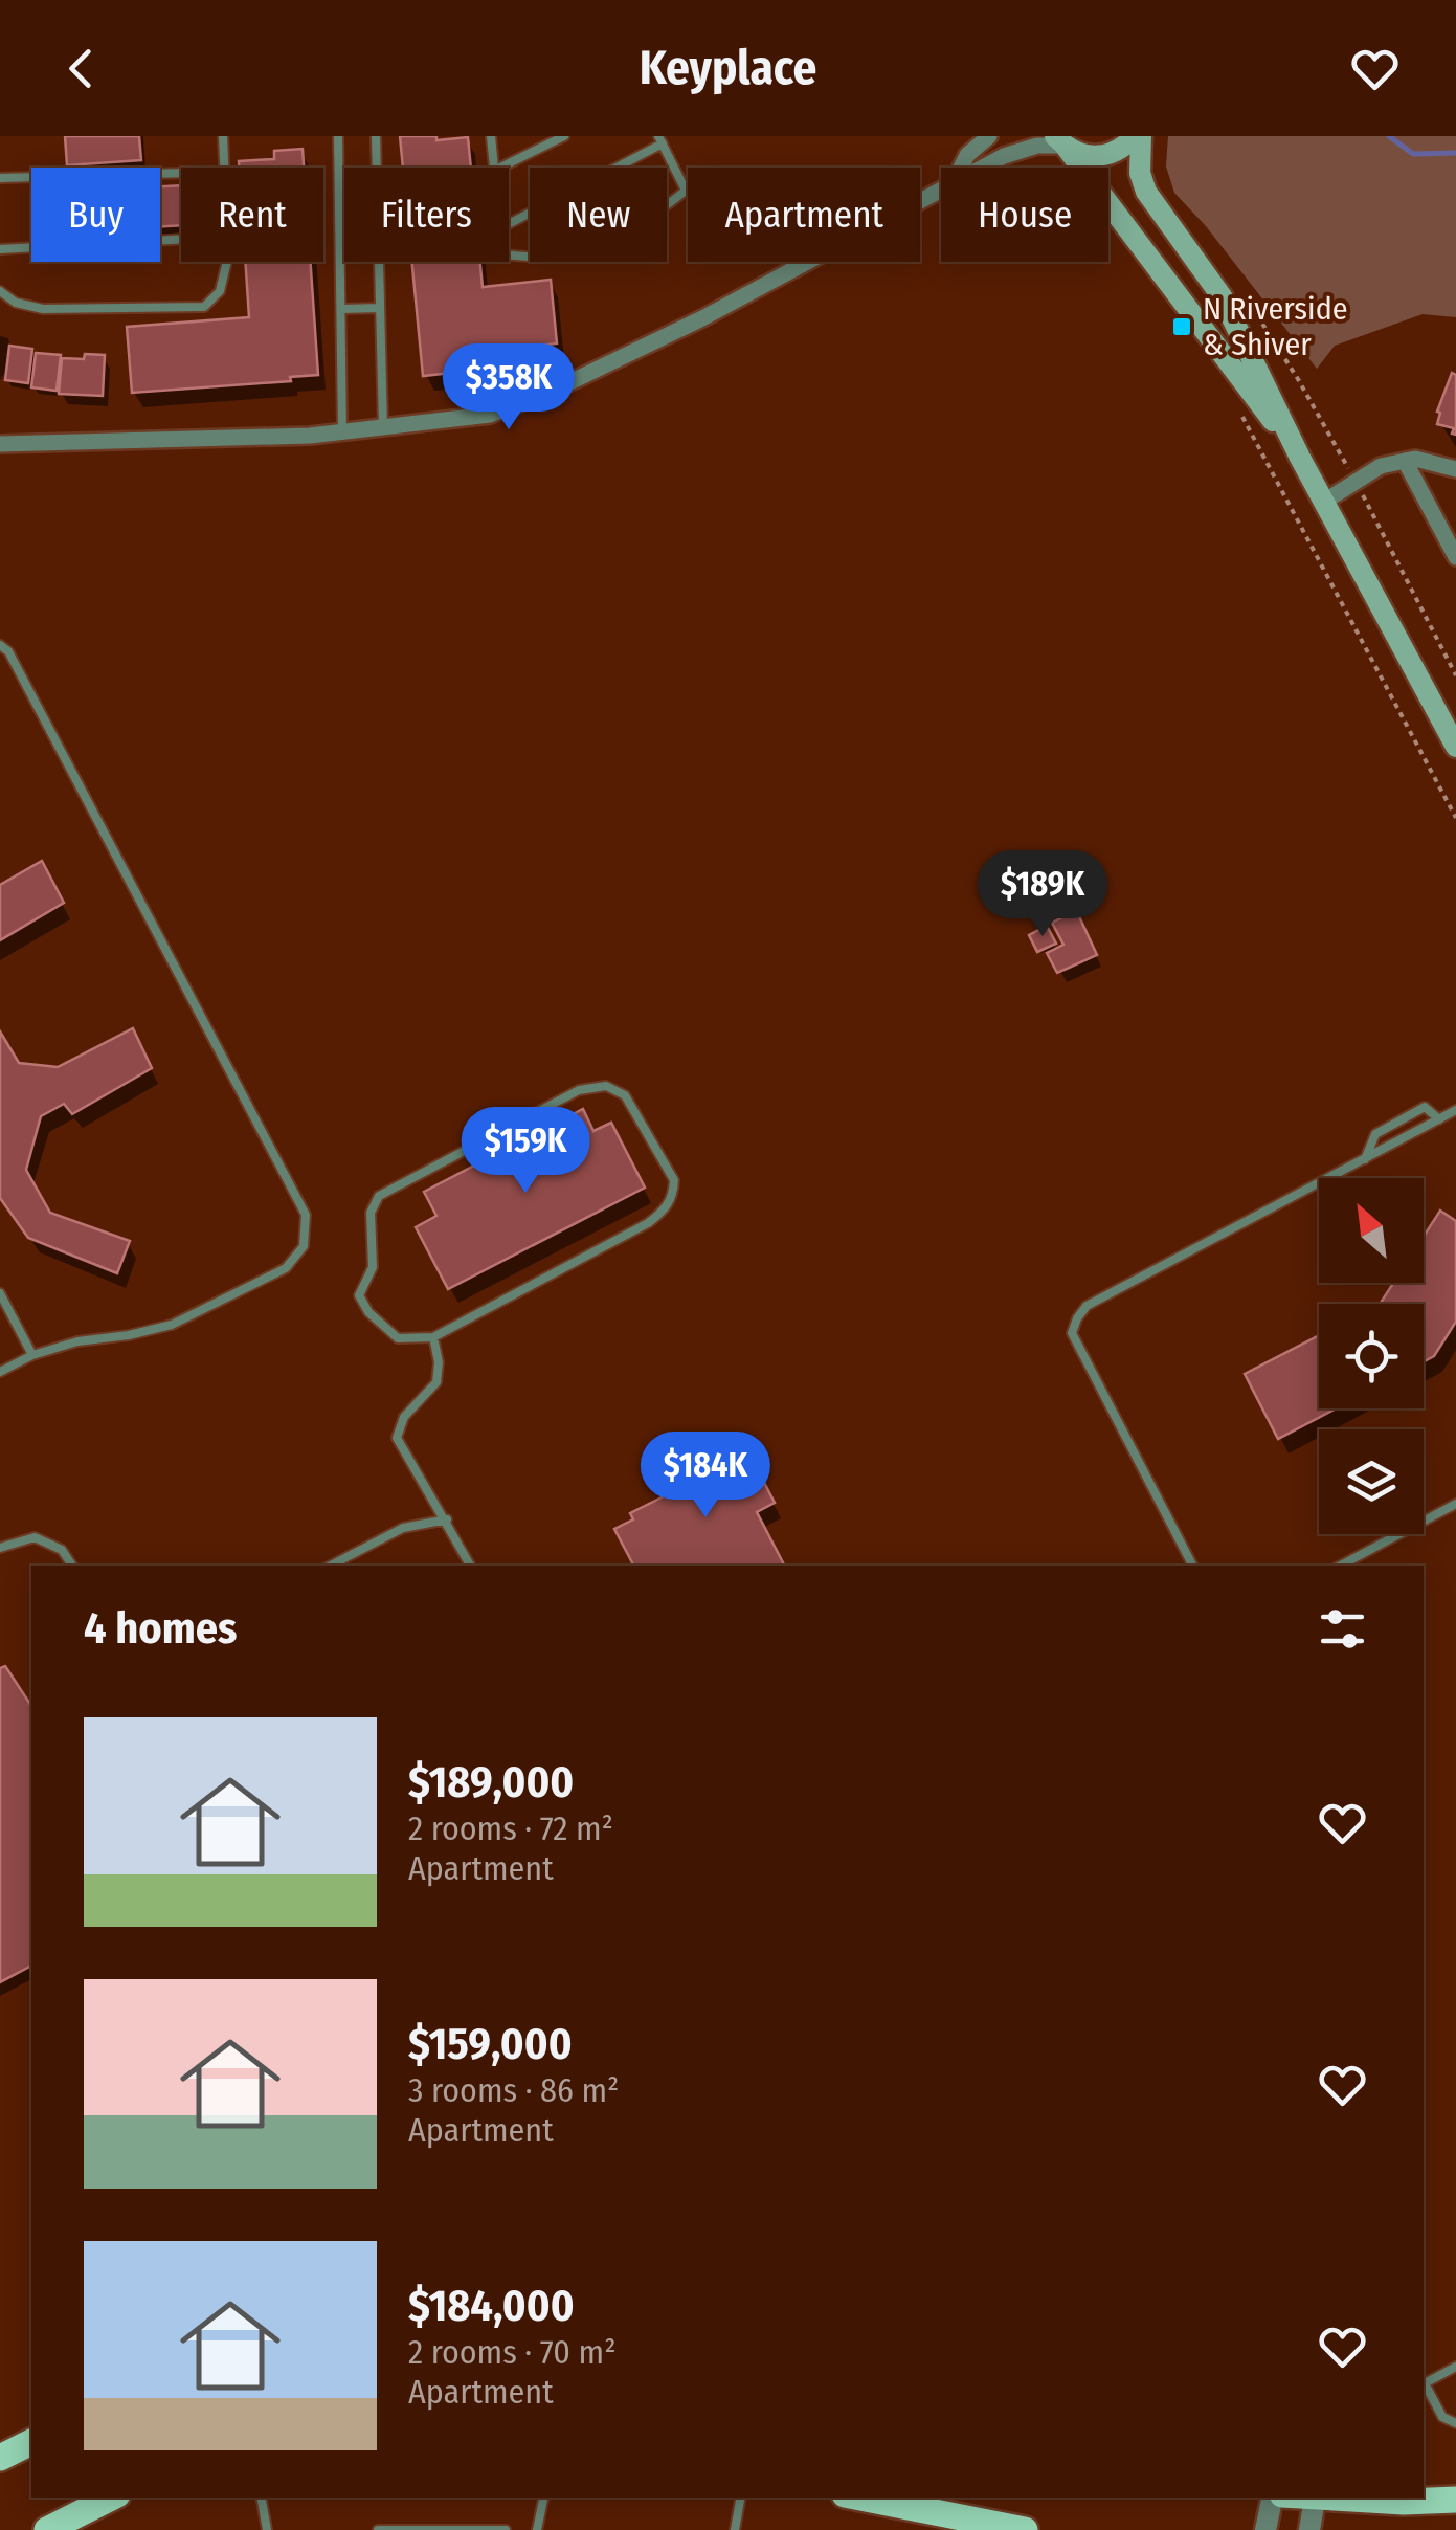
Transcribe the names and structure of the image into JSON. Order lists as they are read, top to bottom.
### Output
{
  "places": {
    "transit": ["N Riverside & Shiver"]
  },
  "north": "top left",
  "page": {
    "header": "Keyplace",
    "chip": [
      "Buy",
      "Rent",
      "Filters",
      "New",
      "Apartment",
      "House"
    ],
    "price": [
      "$358K",
      "$189K",
      "$159K",
      "$184K"
    ],
    "heading": "4 homes",
    "list": [
      {
        "name": "$189,000",
        "note": "2 rooms · 72 m² · Apartment"
      },
      {
        "name": "$159,000",
        "note": "3 rooms · 86 m² · Apartment"
      },
      {
        "name": "$184,000",
        "note": "2 rooms · 70 m² · Apartment"
      }
    ]
  }
}
